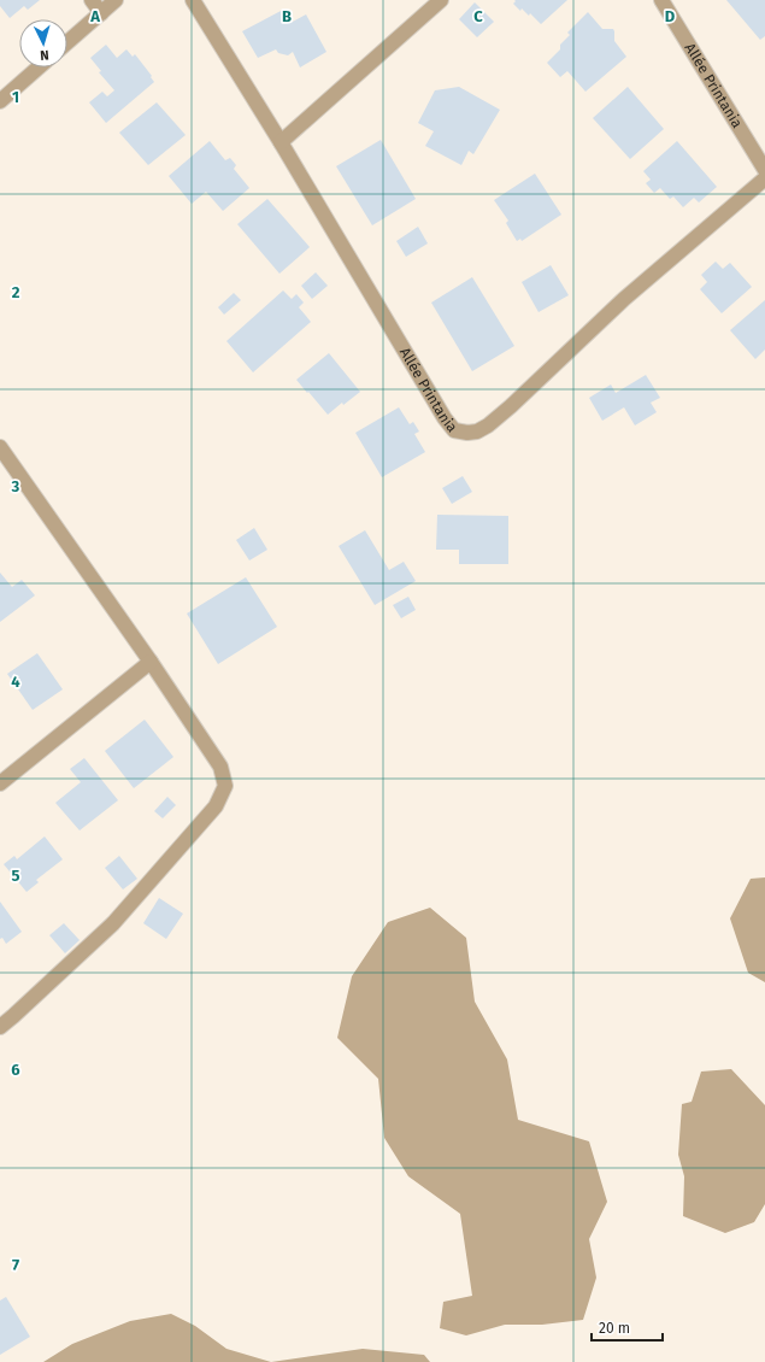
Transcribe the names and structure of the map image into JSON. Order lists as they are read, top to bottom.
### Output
{
  "streets": {
    "street": ["Allée Printania"]
  },
  "scale_bar": "20 m",
  "north": "bottom",
  "grid": {
    "columns": [
      "A",
      "B",
      "C",
      "D"
    ],
    "rows": [
      "1",
      "2",
      "3",
      "4",
      "5",
      "6",
      "7"
    ]
  }
}
